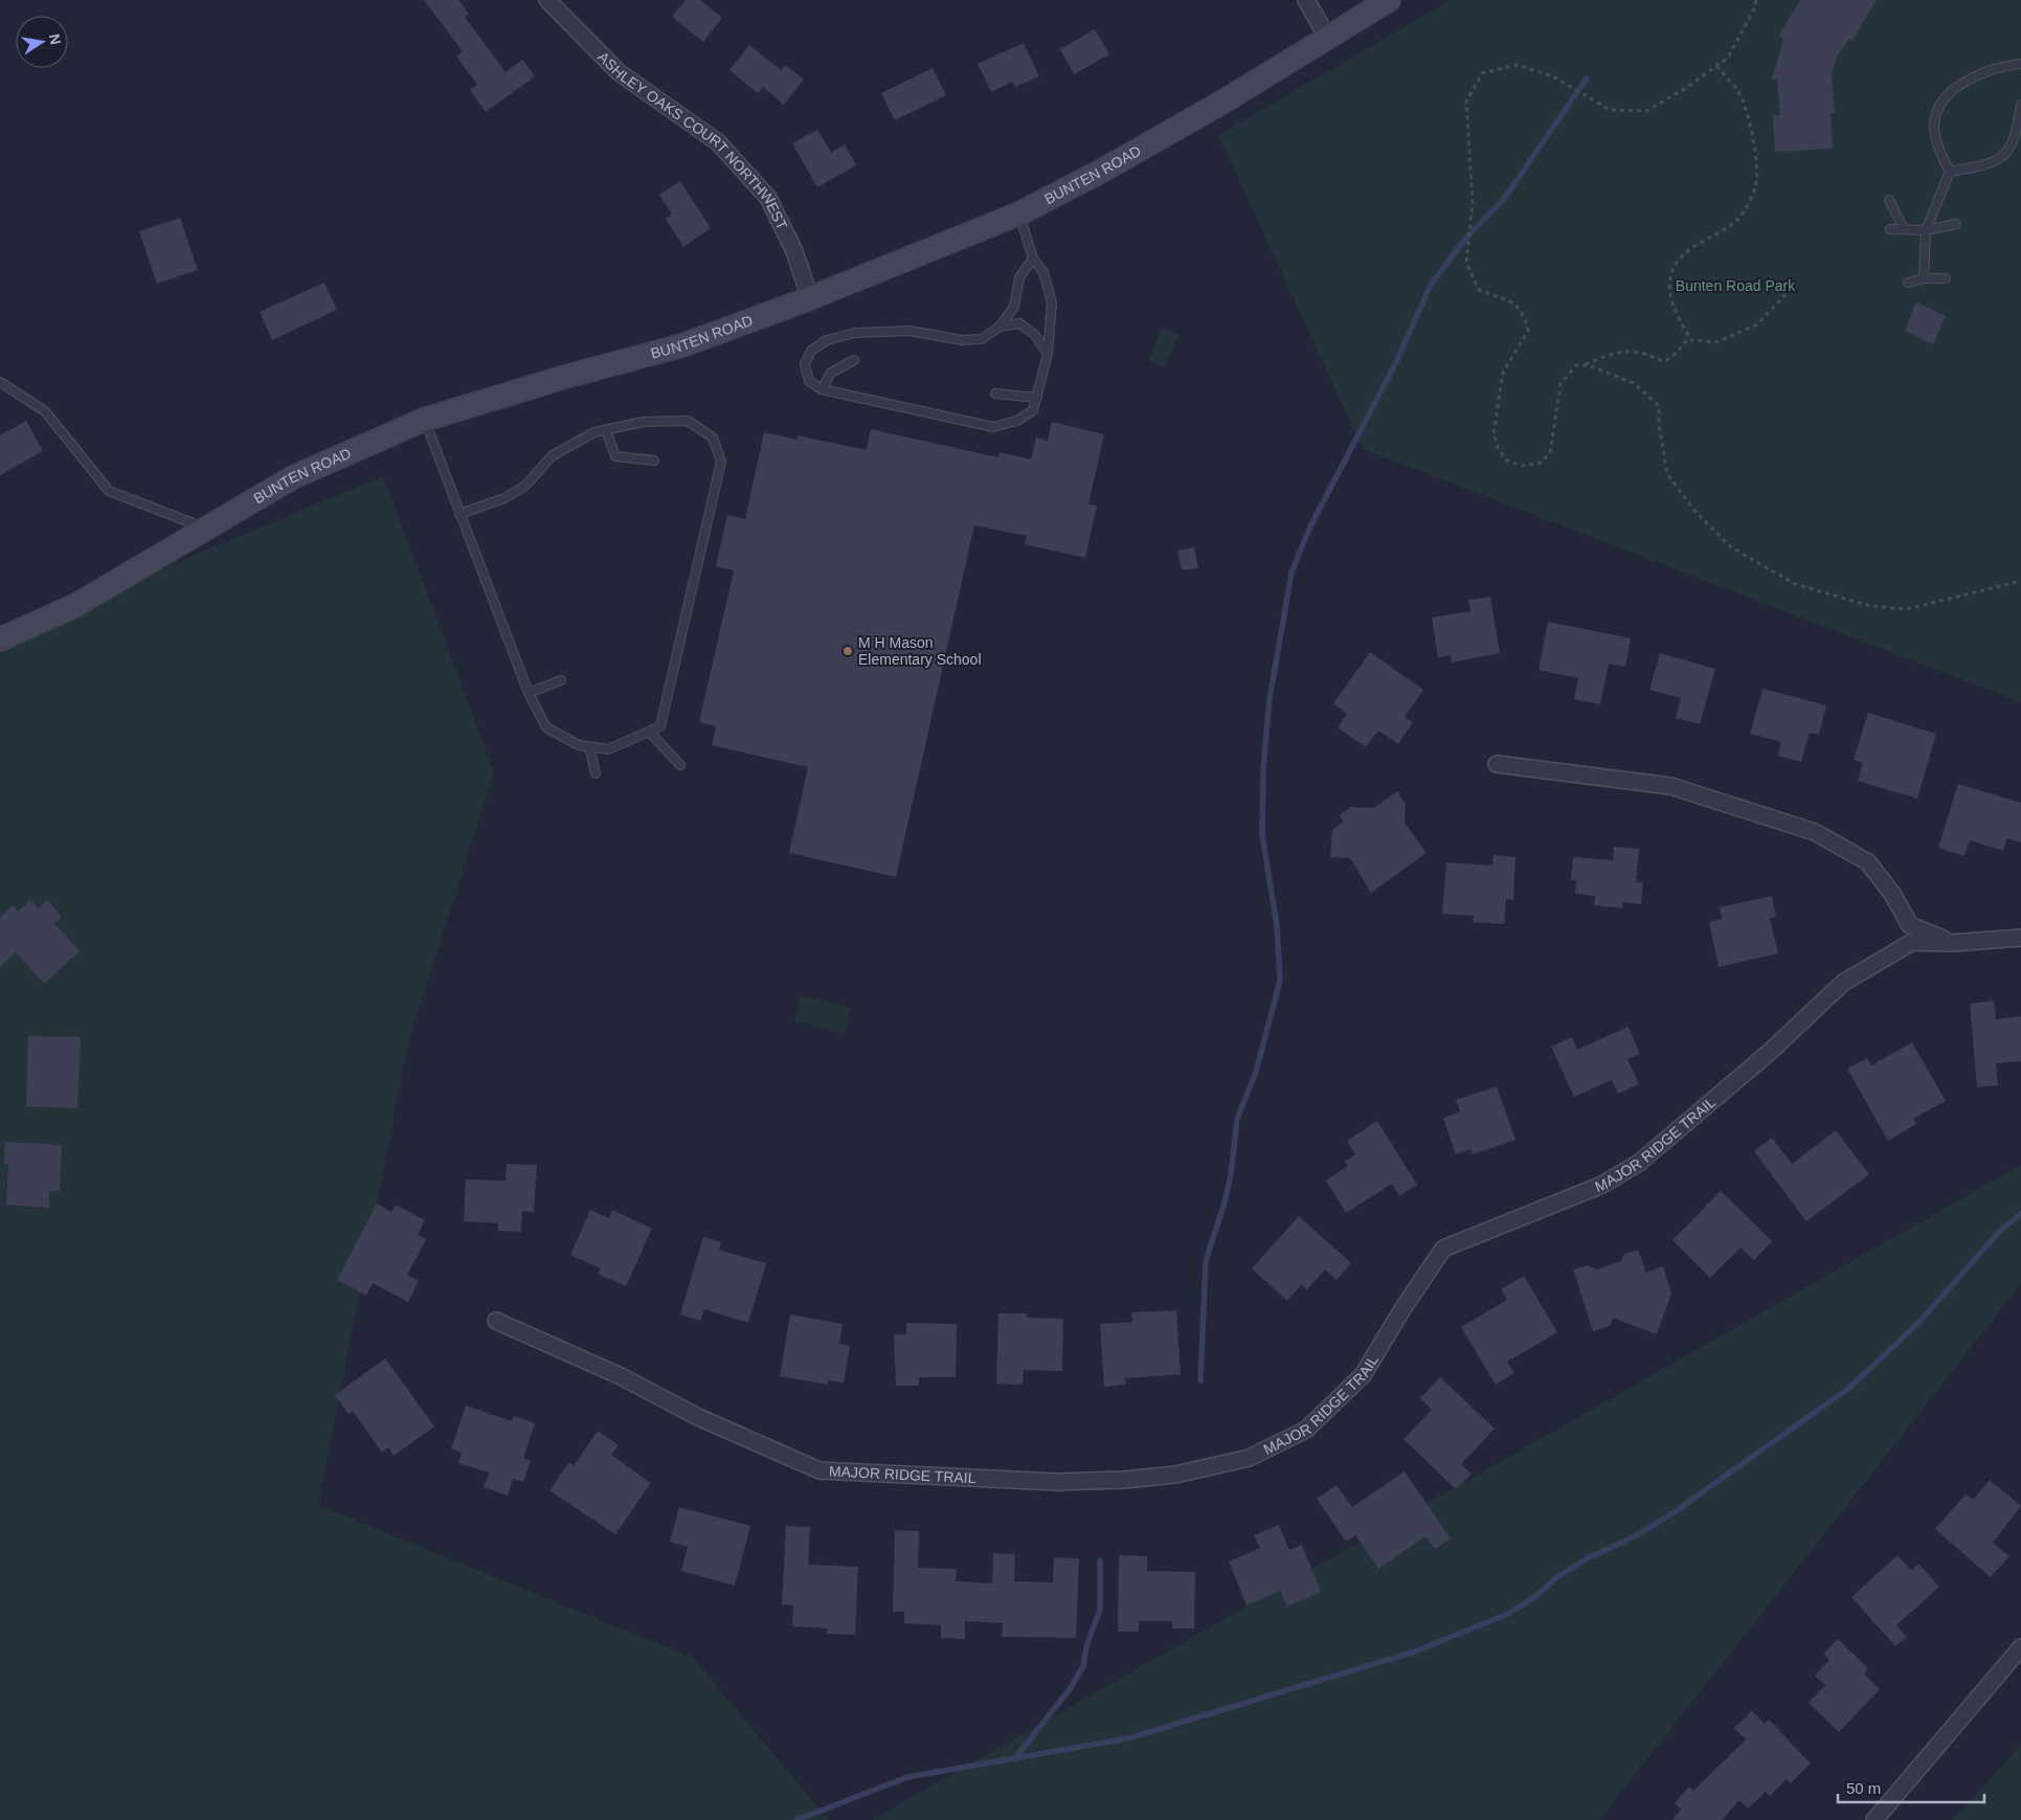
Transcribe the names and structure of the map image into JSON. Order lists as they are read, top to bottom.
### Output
{
  "streets": {
    "street": ["ASHLEY OAKS COURT NORTHWEST", "BUNTEN ROAD", "MAJOR RIDGE TRAIL"]
  },
  "crossings": [
    ["ASHLEY OAKS COURT NORTHWEST", "BUNTEN ROAD"]
  ],
  "parks": ["Bunten Road Park"],
  "places": ["M H Mason Elementary School"],
  "scale_bar": "50 m",
  "north": "right"
}
